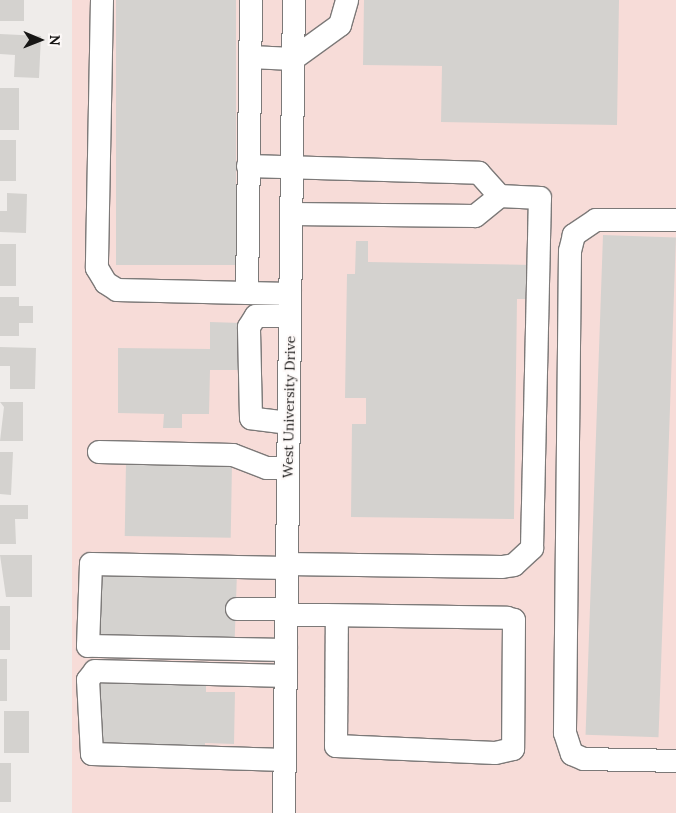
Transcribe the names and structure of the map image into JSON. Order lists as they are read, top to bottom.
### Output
{
  "streets": {
    "street": ["West University Drive"]
  },
  "north": "right"
}
